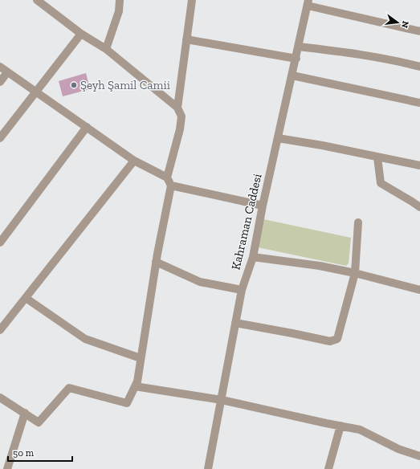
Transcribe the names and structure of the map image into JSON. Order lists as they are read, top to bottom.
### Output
{
  "streets": {
    "street": ["Kahraman Caddesi"]
  },
  "places": ["Şeyh Şamil Camii"],
  "scale_bar": "50 m",
  "north": "right"
}
